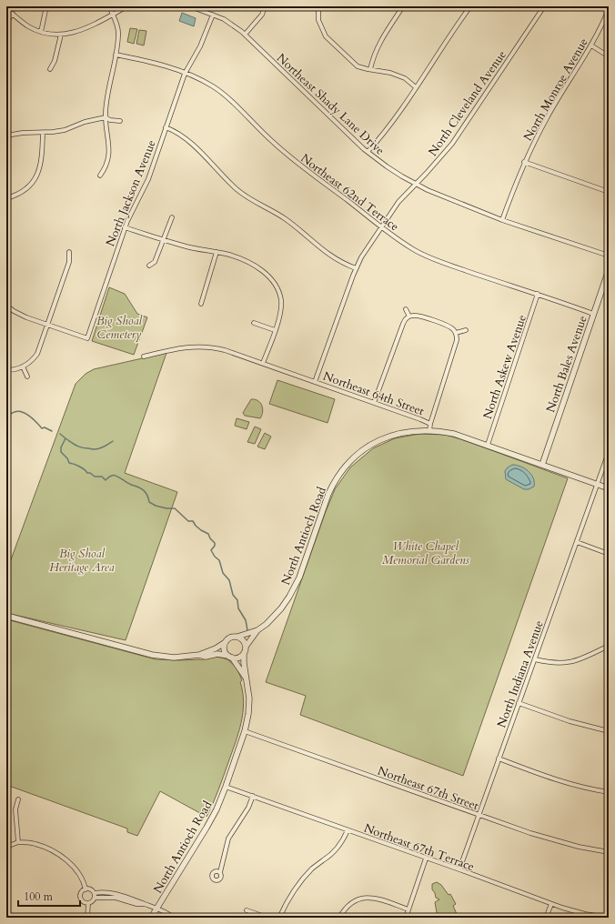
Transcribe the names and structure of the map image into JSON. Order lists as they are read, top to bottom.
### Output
{
  "streets": {
    "street": [
      "North Monroe Avenue",
      "North Cleveland Avenue",
      "Northeast Shady Lane Drive",
      "Northeast 62nd Terrace",
      "North Jackson Avenue",
      "North Bales Avenue",
      "North Askew Avenue",
      "Northeast 64th Street",
      "North Antioch Road",
      "North Indiana Avenue",
      "Northeast 67th Street",
      "Northeast 67th Terrace"
    ]
  },
  "crossings": [
    ["North Monroe Avenue", "Northeast Shady Lane Drive"],
    ["North Cleveland Avenue", "Northeast Shady Lane Drive"],
    ["North Cleveland Avenue", "Northeast 62nd Terrace"],
    ["North Cleveland Avenue", "Northeast 64th Street"],
    ["Northeast Shady Lane Drive", "North Jackson Avenue"],
    ["Northeast 62nd Terrace", "North Jackson Avenue"],
    ["Northeast 62nd Terrace", "North Bales Avenue"],
    ["Northeast 62nd Terrace", "North Askew Avenue"],
    ["North Bales Avenue", "Northeast 64th Street"],
    ["North Askew Avenue", "Northeast 64th Street"],
    ["Northeast 64th Street", "North Antioch Road"],
    ["Northeast 64th Street", "North Indiana Avenue"],
    ["North Antioch Road", "Northeast 67th Street"],
    ["North Antioch Road", "Northeast 67th Terrace"],
    ["North Indiana Avenue", "Northeast 67th Street"],
    ["North Indiana Avenue", "Northeast 67th Terrace"]
  ],
  "parks": ["Big Shoal Cemetery", "White Chapel Memorial Gardens", "Big Shoal Heritage Area"],
  "scale_bar": "100 m"
}
